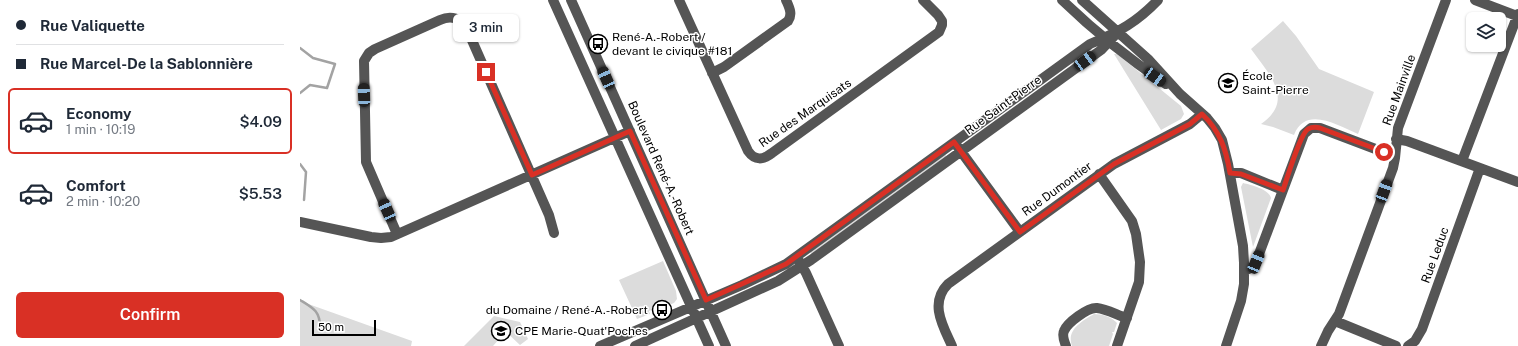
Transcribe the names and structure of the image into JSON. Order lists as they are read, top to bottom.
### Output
{
  "streets": {
    "street": [
      "Rue Mainville",
      "Rue Saint-Pierre",
      "Rue des Marquisats",
      "Boulevard René-A.-Robert",
      "Rue Dumontier",
      "Rue Leduc"
    ]
  },
  "crossings": [
    ["Rue Saint-Pierre", "Boulevard René-A.-Robert"]
  ],
  "places": {
    "bus stop": ["René-A.-Robert / devant le civique #181", "du Domaine / René-A.-Robert"],
    "school or university": ["École Saint-Pierre", "CPE Marie-Quat'Poches"]
  },
  "scale_bar": "50 m",
  "page": {
    "banner": ["Rue Valiquette", "Rue Marcel-De la Sablonnière"],
    "bubble": "3 min",
    "list": [
      {
        "name": "Economy",
        "note": "1 min · 10:19",
        "value": "$4.09"
      },
      {
        "name": "Comfort",
        "note": "2 min · 10:20",
        "value": "$5.53"
      }
    ],
    "buttons": "Confirm",
    "scale": "50 m"
  }
}
